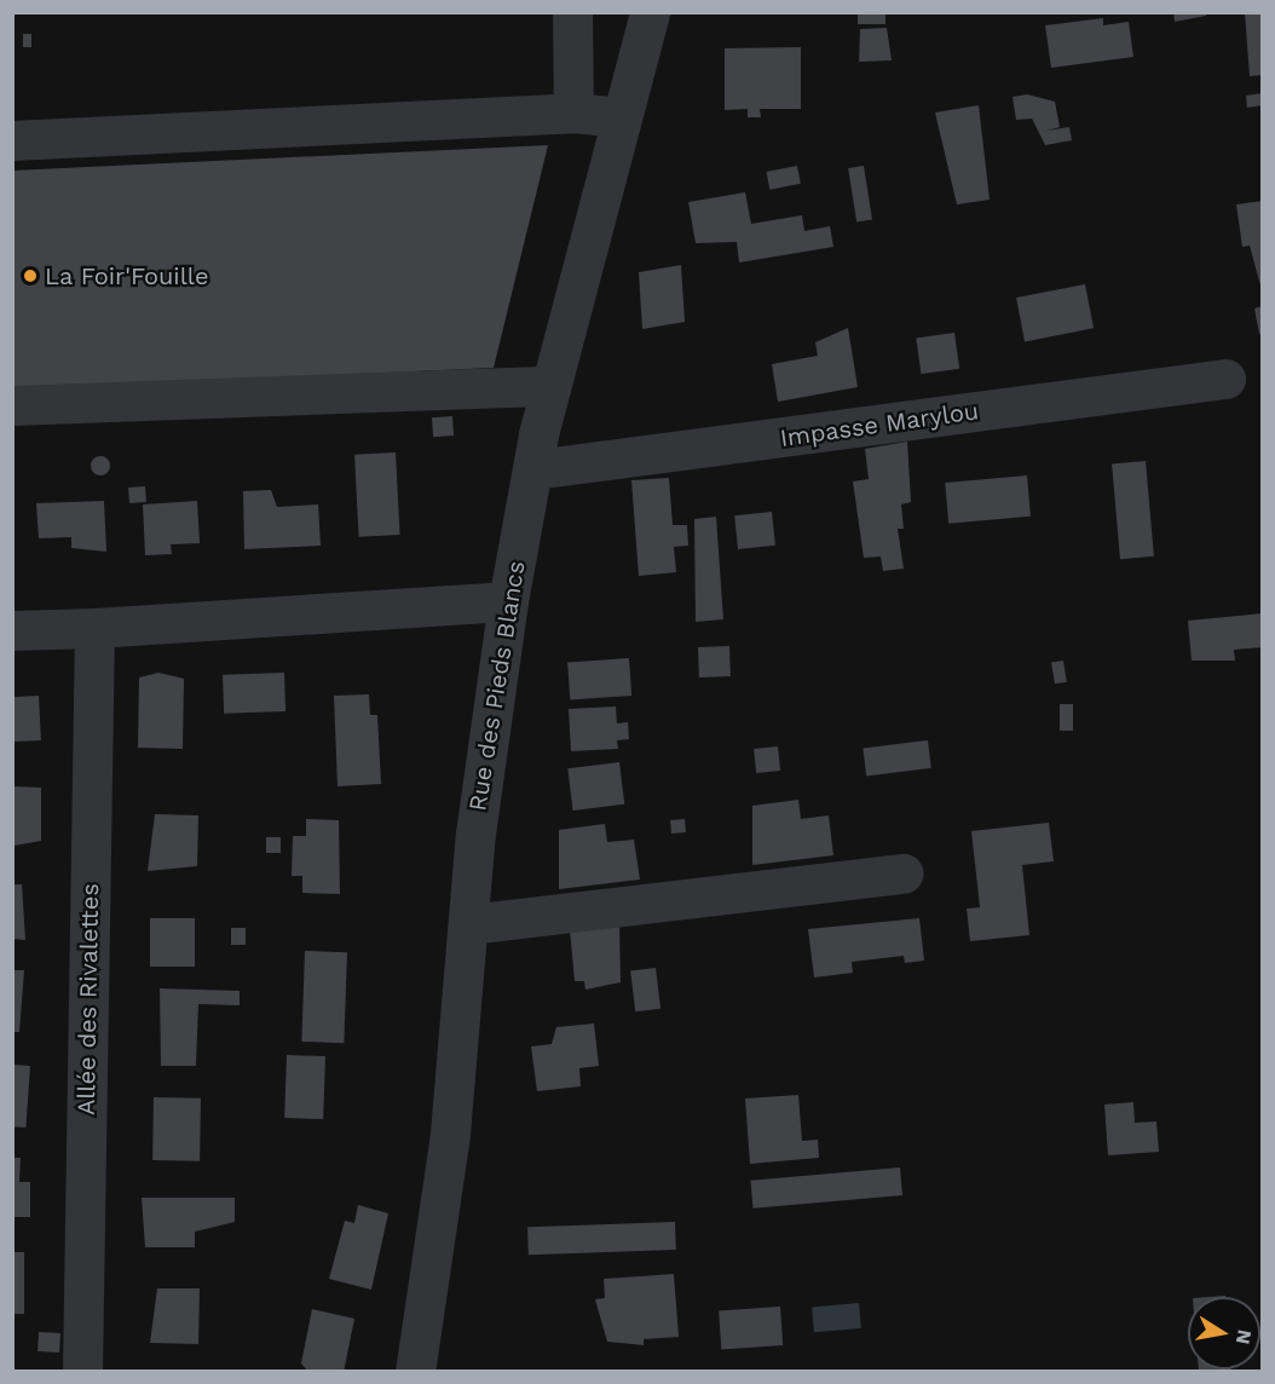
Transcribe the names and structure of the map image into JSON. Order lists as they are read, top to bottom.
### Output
{
  "streets": {
    "street": ["Impasse Marylou", "Rue des Pieds Blancs", "Allée des Rivalettes"]
  },
  "crossings": [
    ["Impasse Marylou", "Rue des Pieds Blancs"]
  ],
  "places": ["La Foir'Fouille"],
  "north": "right"
}
